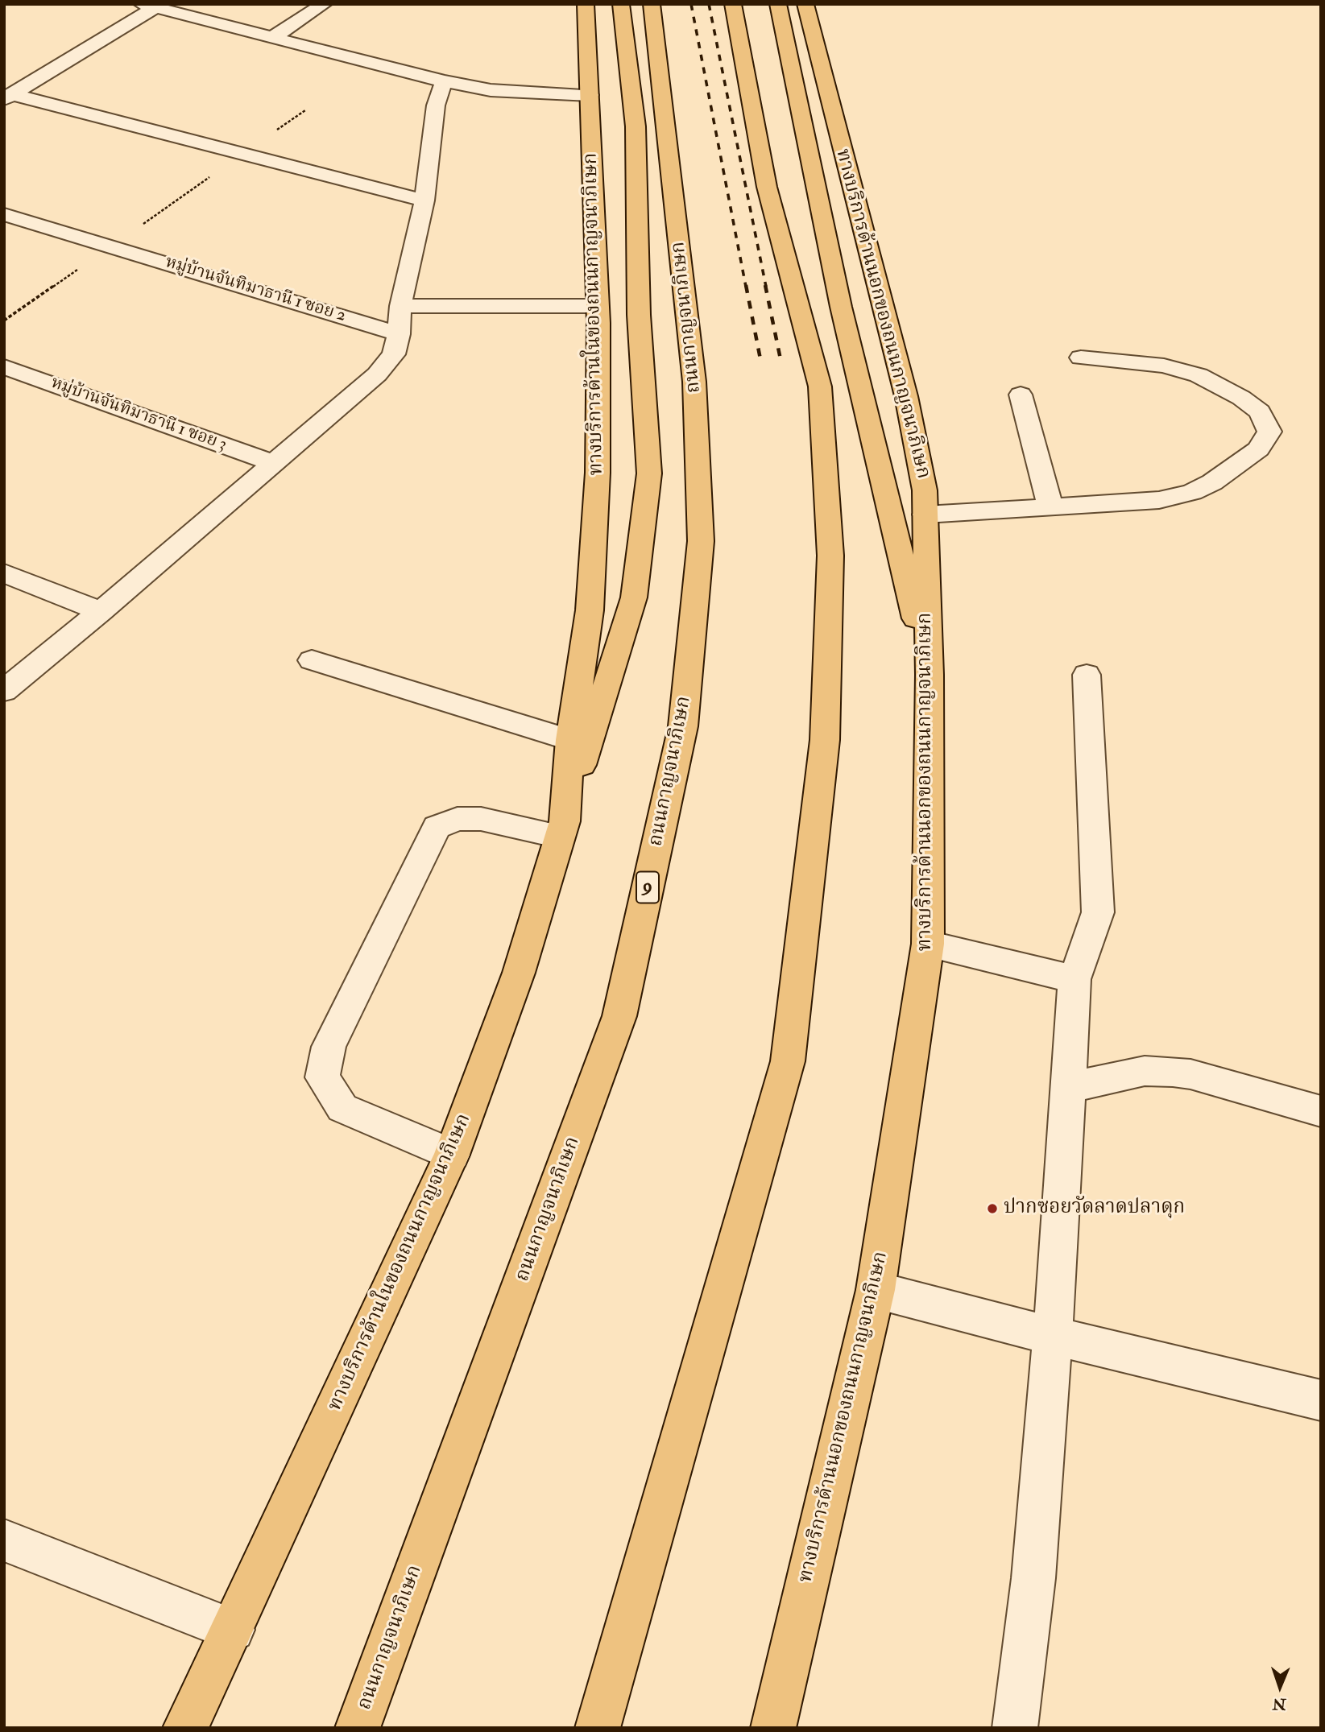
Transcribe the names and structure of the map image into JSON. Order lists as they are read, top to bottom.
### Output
{
  "streets": {
    "main road": [
      "ทางบริการด้านในของถนนกาญจนาภิเษก",
      "ทางบริการด้านนอกของถนนกาญจนาภิเษก",
      "ถนนกาญจนาภิเษก",
      "9"
    ],
    "street": ["หมู่บ้านจันทิมาธานี 1 ซอย 2", "หมู่บ้านจันทิมาธานี 1 ซอย 3"]
  },
  "places": ["ปากซอยวัดลาดปลาดุก"],
  "north": "bottom"
}
